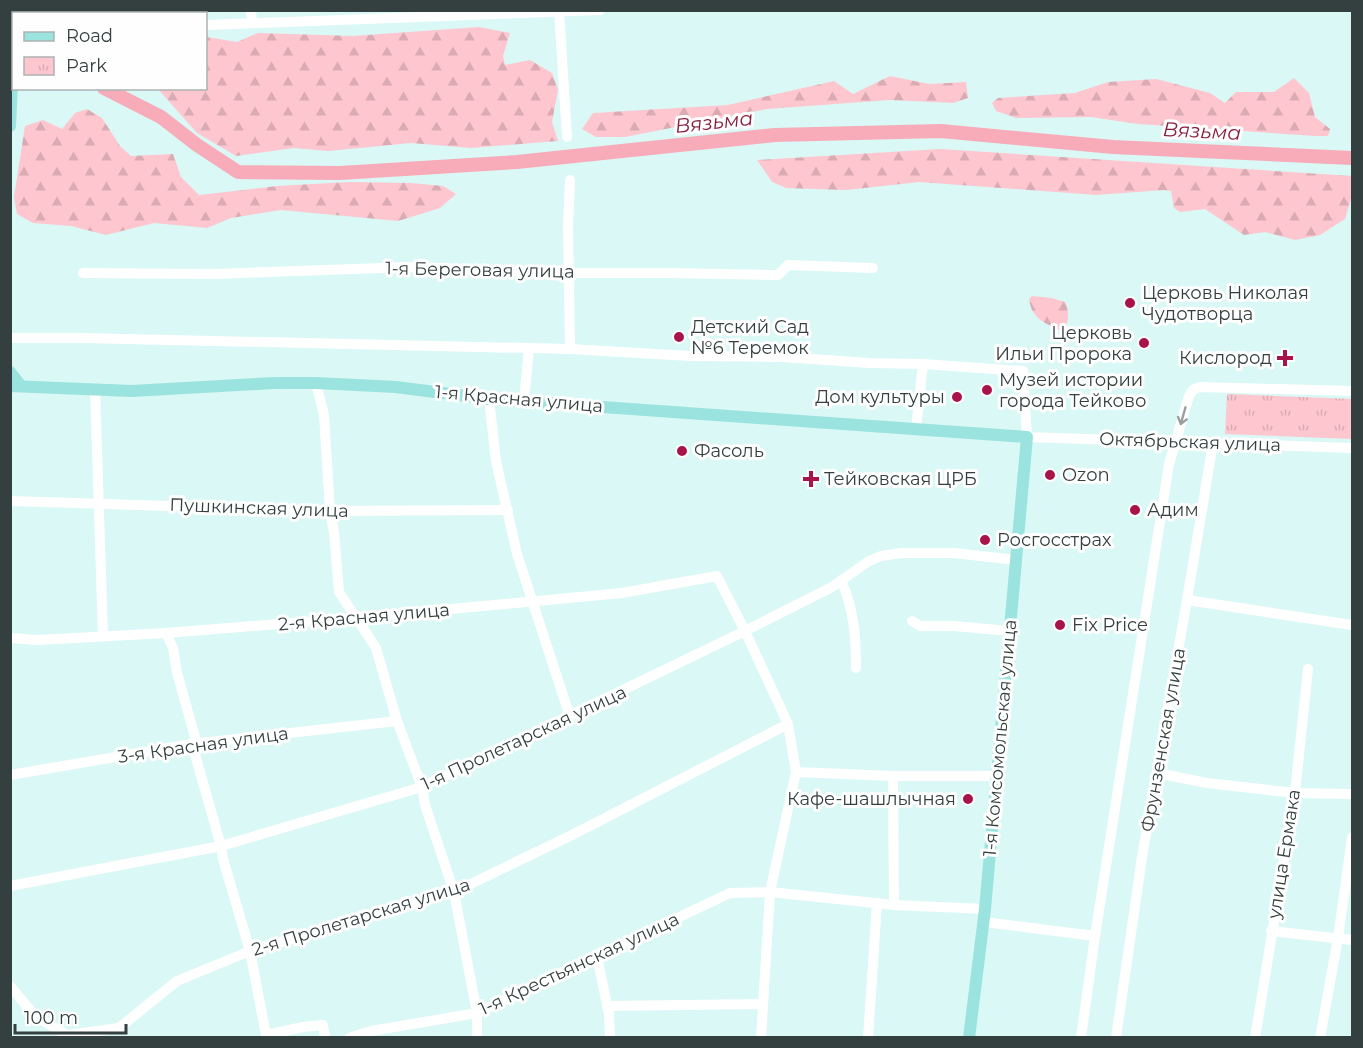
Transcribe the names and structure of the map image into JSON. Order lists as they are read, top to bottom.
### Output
{
  "streets": {
    "main road": ["1-я Красная улица", "1-я Комсомольская улица"],
    "street": [
      "1-я Береговая улица",
      "Октябрьская улица",
      "Пушкинская улица",
      "2-я Красная улица",
      "1-я Пролетарская улица",
      "Фрунзенская улица",
      "3-я Красная улица",
      "улица Ермака",
      "2-я Пролетарская улица",
      "1-я Крестьянская улица"
    ]
  },
  "crossings": [
    ["1-я Красная улица", "Октябрьская улица"],
    ["1-я Красная улица", "1-я Комсомольская улица"],
    ["Октябрьская улица", "1-я Комсомольская улица"],
    ["Октябрьская улица", "Фрунзенская улица"],
    ["2-я Красная улица", "1-я Пролетарская улица"],
    ["1-я Пролетарская улица", "1-я Комсомольская улица"],
    ["1-я Комсомольская улица", "1-я Крестьянская улица"],
    ["Фрунзенская улица", "1-я Крестьянская улица"]
  ],
  "water": ["Вязьма"],
  "places": {
    "other": [
      "Церковь Николая Чудотворца",
      "Детский Сад №6 Теремок",
      "Церковь Ильи Пророка",
      "Музей истории города Тейково",
      "Дом культуры",
      "Фасоль",
      "Ozon",
      "Адим",
      "Росгосстрах",
      "Fix Price",
      "Кафе-шашлычная"
    ],
    "health": ["Кислород", "Тейковская ЦРБ"]
  },
  "legend": ["Road", "Park"],
  "scale_bar": "100 m"
}
